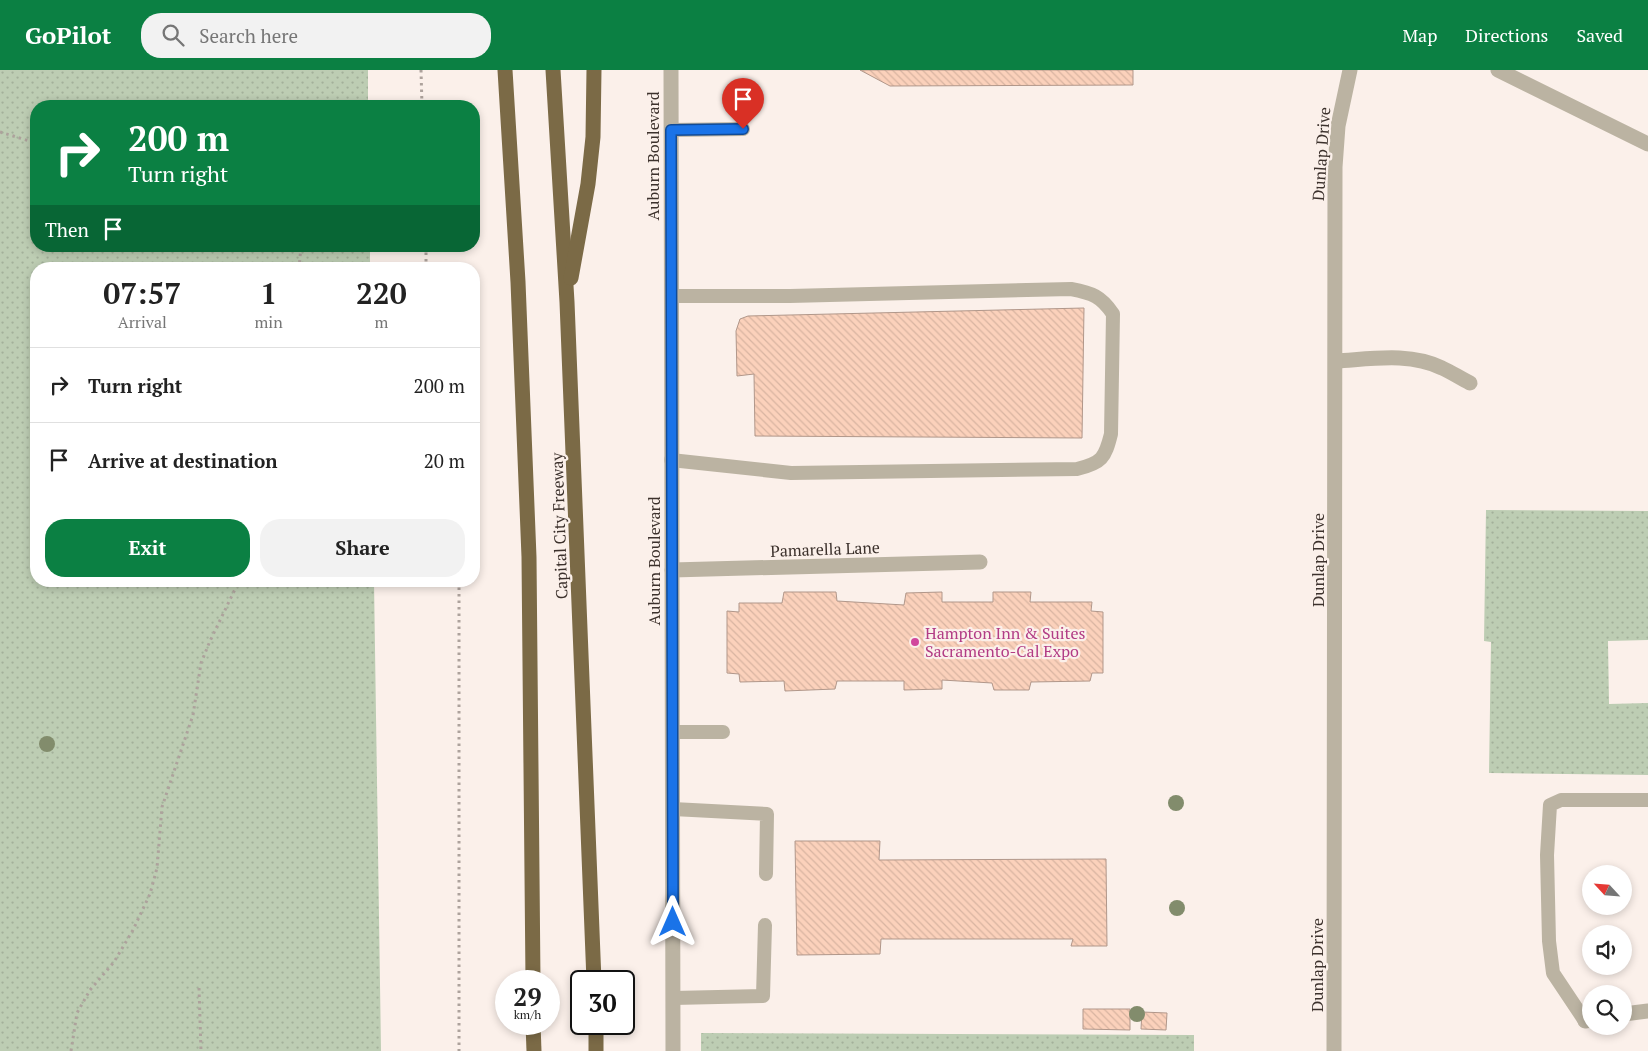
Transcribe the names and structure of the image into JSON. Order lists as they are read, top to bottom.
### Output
{
  "streets": {
    "highway": ["Capital City Freeway"],
    "street": ["Dunlap Drive", "Auburn Boulevard", "Pamarella Lane"]
  },
  "crossings": [
    ["Auburn Boulevard", "Pamarella Lane"]
  ],
  "places": ["Hampton Inn & Suites Sacramento-Cal Expo"],
  "north": "top left",
  "page": {
    "header": "GoPilot",
    "search": "Search here",
    "nav": ["Map", "Directions", "Saved"],
    "turn": ["200 m", "Turn right"],
    "then": "Then",
    "eta": [
      "07:57",
      "Arrival",
      "1",
      "min",
      "220",
      "m"
    ],
    "list": [
      {
        "name": "Turn right",
        "value": "200 m"
      },
      {
        "name": "Arrive at destination",
        "value": "20 m"
      }
    ],
    "buttons": ["Exit", "Share"],
    "speed": "29 km/h",
    "limit": "30"
  }
}
